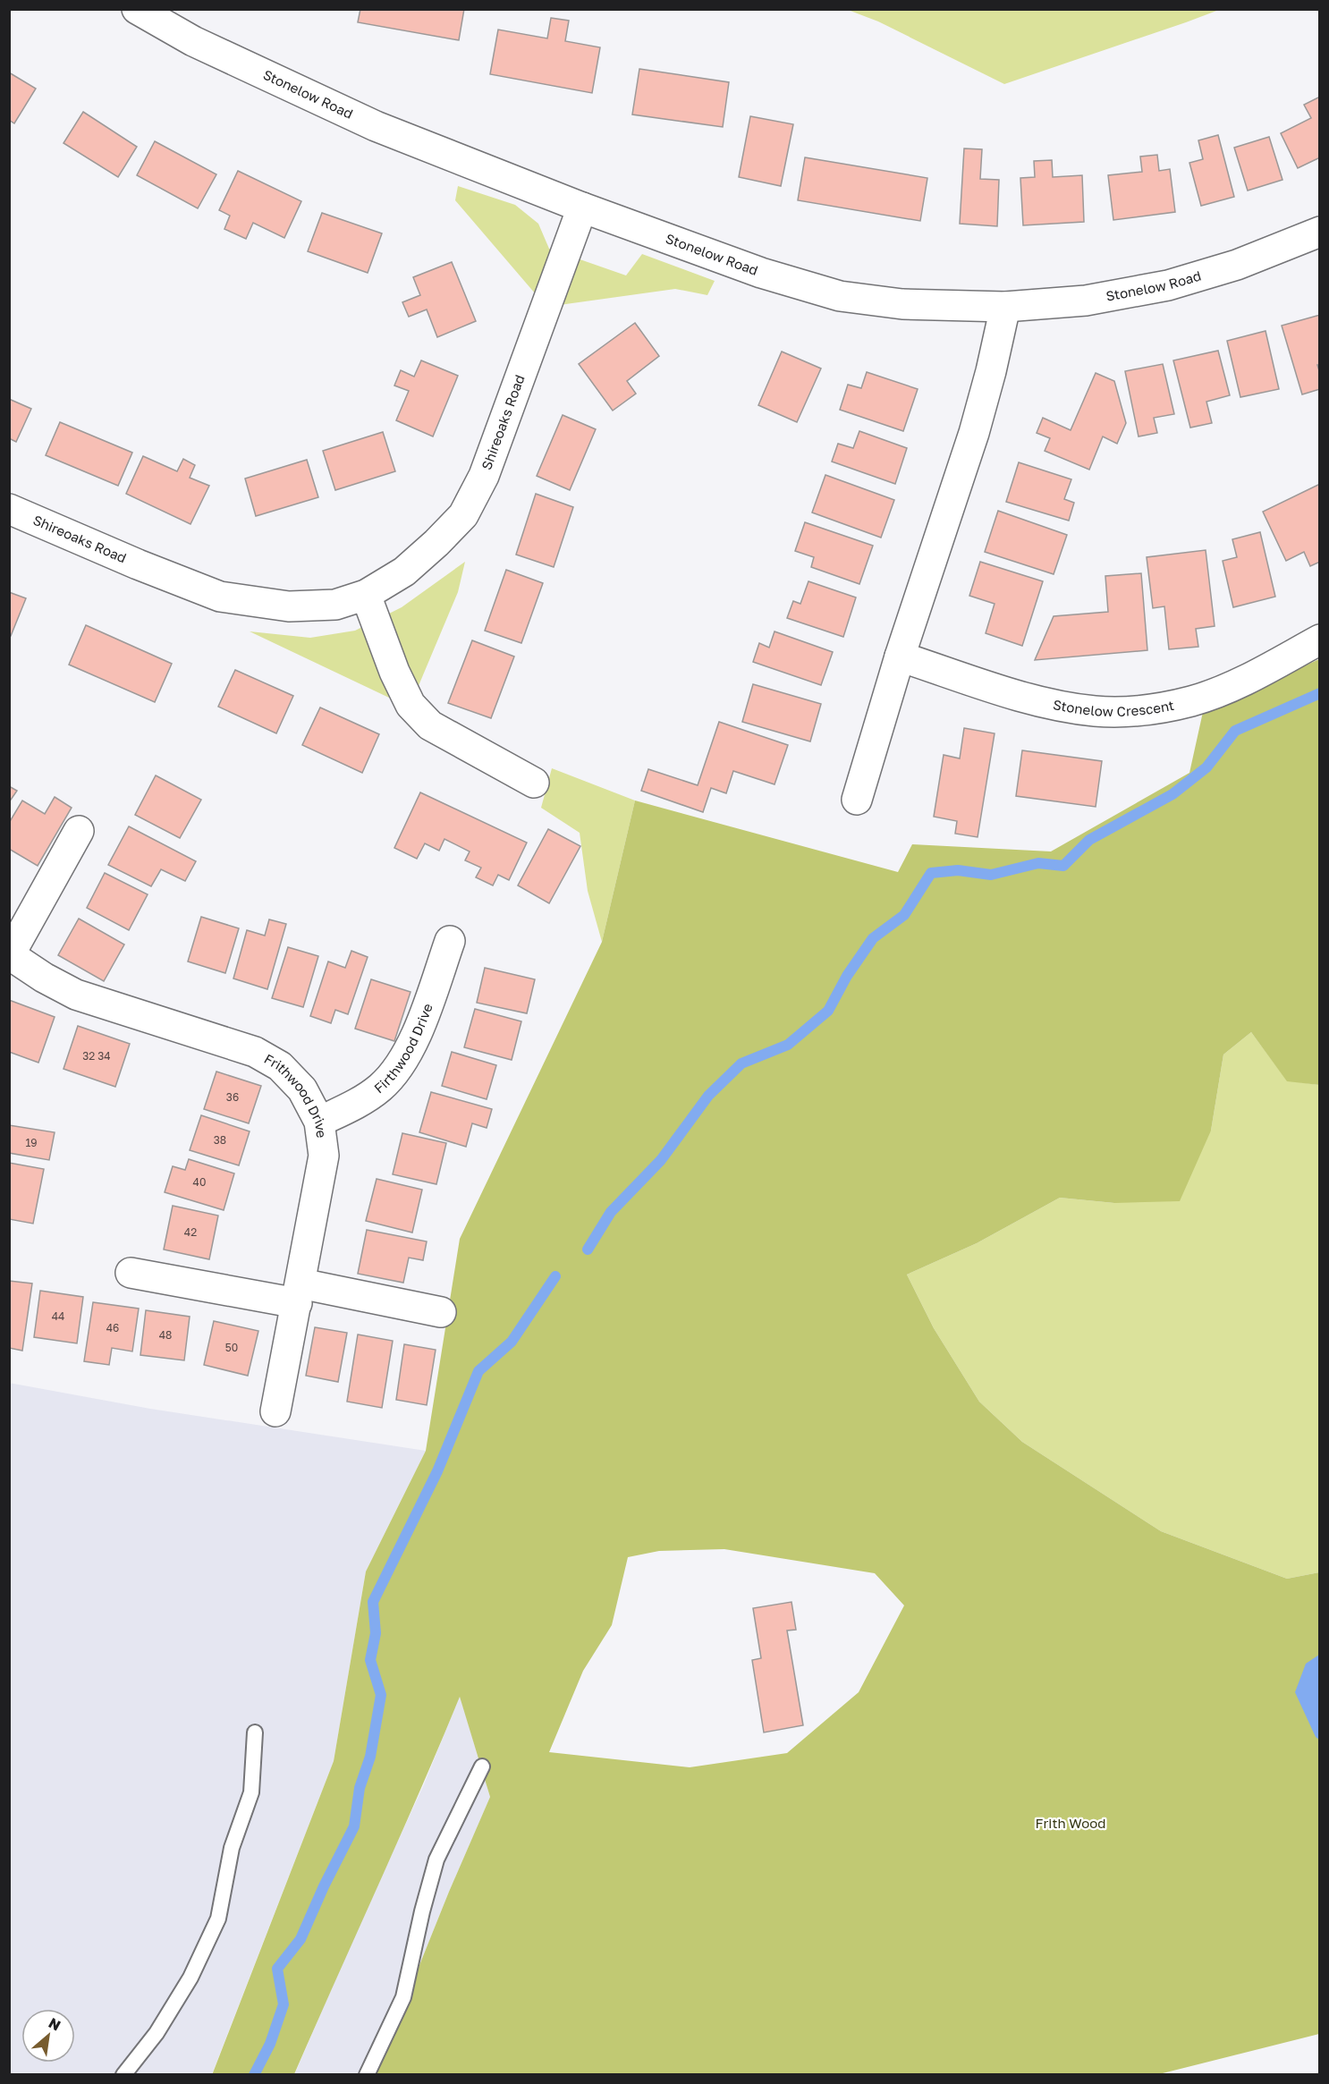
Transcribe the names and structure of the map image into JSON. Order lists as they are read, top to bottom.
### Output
{
  "streets": {
    "street": [
      "Stonelow Road",
      "Shireoaks Road",
      "Stonelow Crescent",
      "Firthwood Drive",
      "Frithwood Drive"
    ]
  },
  "crossings": [
    ["Stonelow Road", "Shireoaks Road"],
    ["Firthwood Drive", "Frithwood Drive"]
  ],
  "parks": ["Frith Wood"],
  "house_numbers": [
    "32 34",
    "36",
    "38",
    "19",
    "40",
    "42",
    "44",
    "46",
    "48",
    "50"
  ],
  "north": "top right"
}
